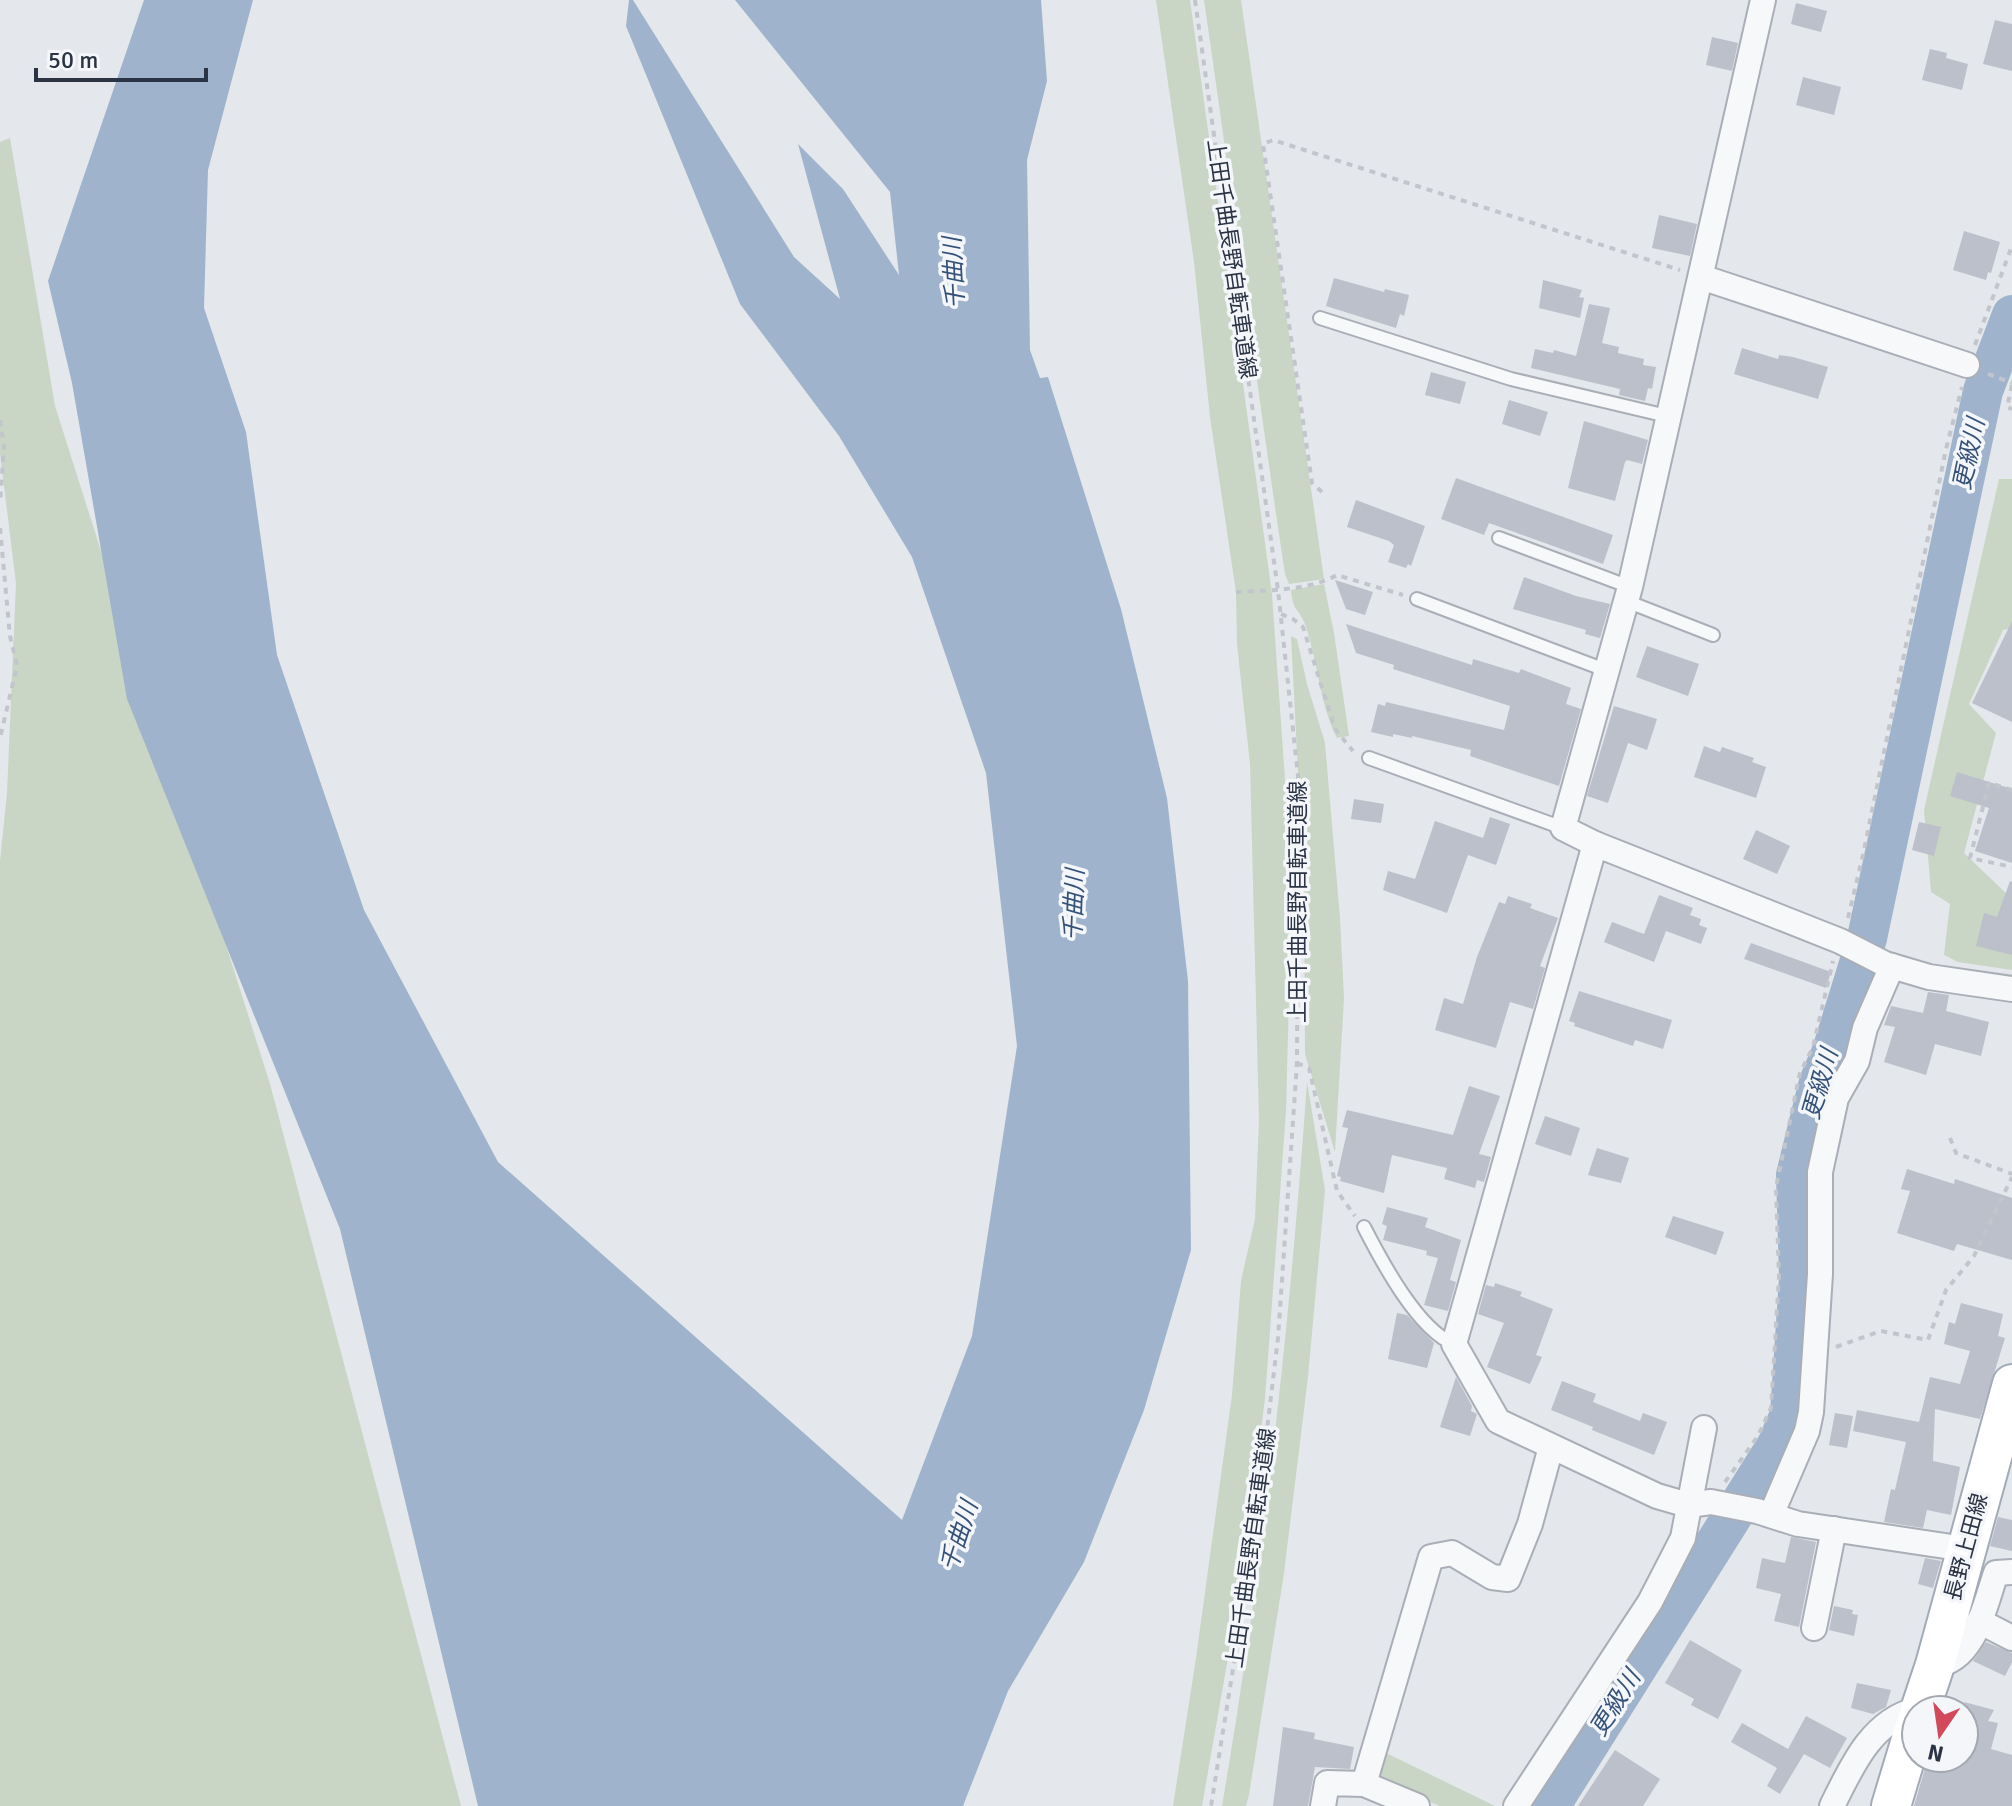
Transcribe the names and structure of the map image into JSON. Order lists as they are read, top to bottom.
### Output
{
  "streets": {
    "main road": ["長野上田線"],
    "path": ["上田千曲長野自転車道線"]
  },
  "water": ["千曲川", "更級川"],
  "scale_bar": "50 m",
  "north": "bottom"
}
